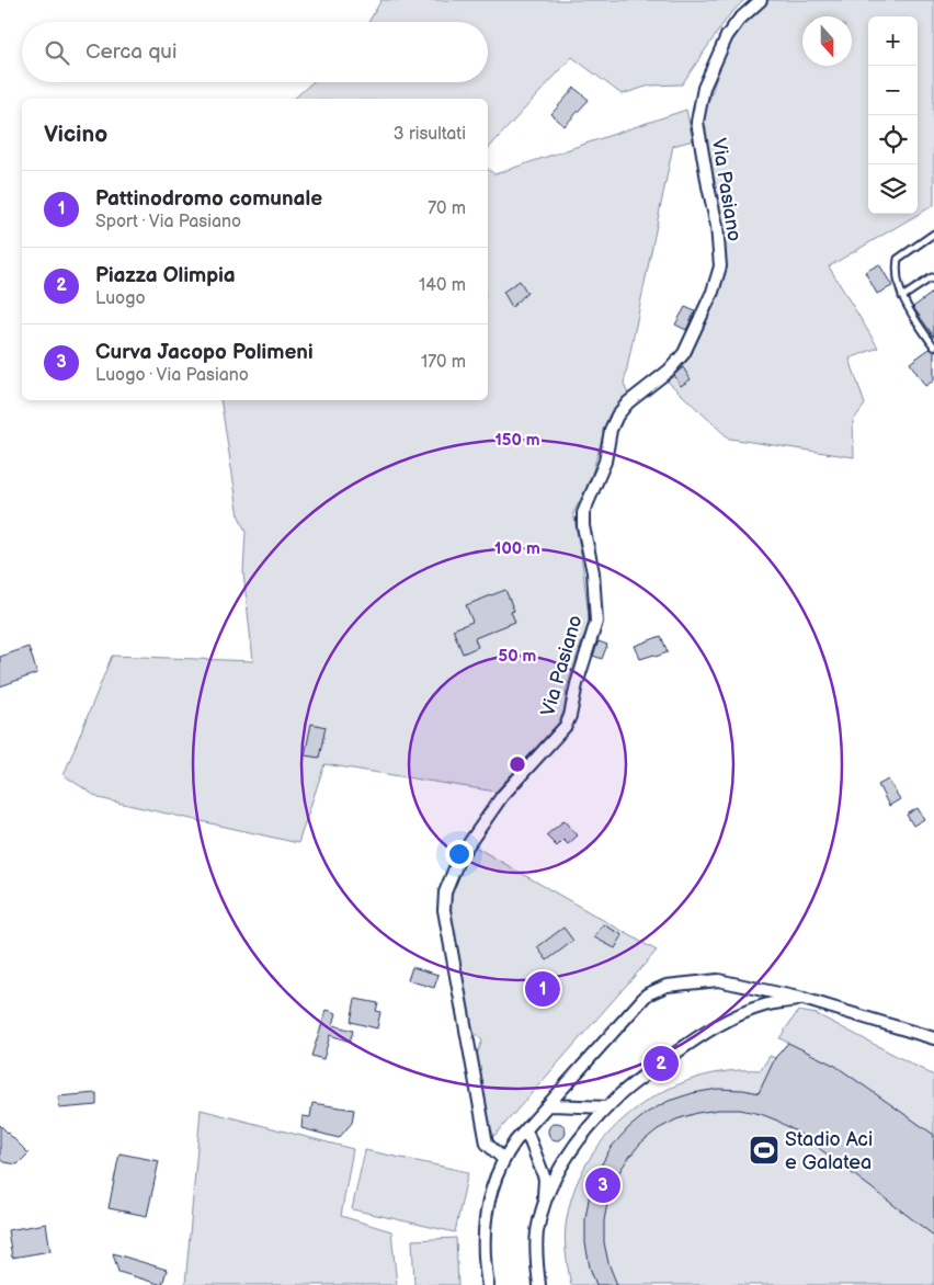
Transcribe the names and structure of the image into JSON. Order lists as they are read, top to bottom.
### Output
{
  "streets": {
    "street": ["Via Pasiano"]
  },
  "places": {
    "sports": ["Stadio Aci e Galatea"]
  },
  "north": "bottom",
  "page": {
    "map_buttons": ["+", "−"],
    "search": "Cerca qui",
    "heading": ["Vicino", "3 risultati"],
    "list": [
      {
        "mark": "1",
        "name": "Pattinodromo comunale",
        "note": "Sport · Via Pasiano",
        "value": "70 m"
      },
      {
        "mark": "2",
        "name": "Piazza Olimpia",
        "note": "Luogo",
        "value": "140 m"
      },
      {
        "mark": "3",
        "name": "Curva Jacopo Polimeni",
        "note": "Luogo · Via Pasiano",
        "value": "170 m"
      }
    ],
    "pins": ["1", "2", "3"]
  },
  "rings": ["150 m", "100 m", "50 m"]
}
